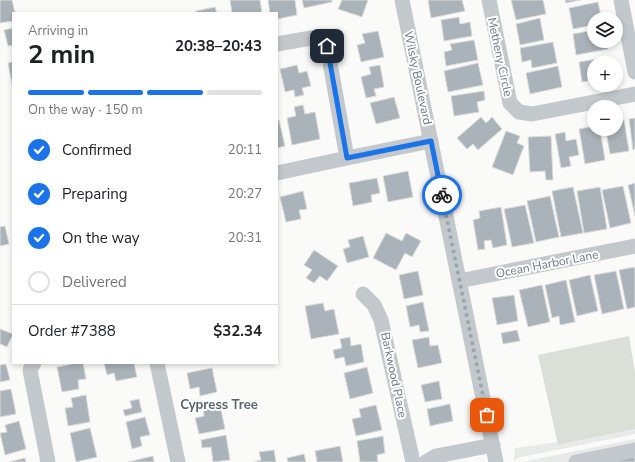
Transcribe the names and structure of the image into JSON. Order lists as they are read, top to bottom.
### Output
{
  "streets": {
    "street": [
      "Metheny Circle",
      "Wilsky Boulevard",
      "Ocean Harbor Lane",
      "Barkwood Place"
    ]
  },
  "crossings": [
    ["Wilsky Boulevard", "Ocean Harbor Lane"]
  ],
  "districts": ["Cypress Tree"],
  "page": {
    "map_buttons": ["+", "−"],
    "heading": ["2 min", "Arriving in", "20:38–20:43"],
    "panel": ["Order #7388", "$32.34"],
    "bar": "On the way · 150 m",
    "list": [
      ["Confirmed", "20:11"],
      ["Preparing", "20:27"],
      ["On the way", "20:31"],
      "Delivered"
    ]
  }
}
